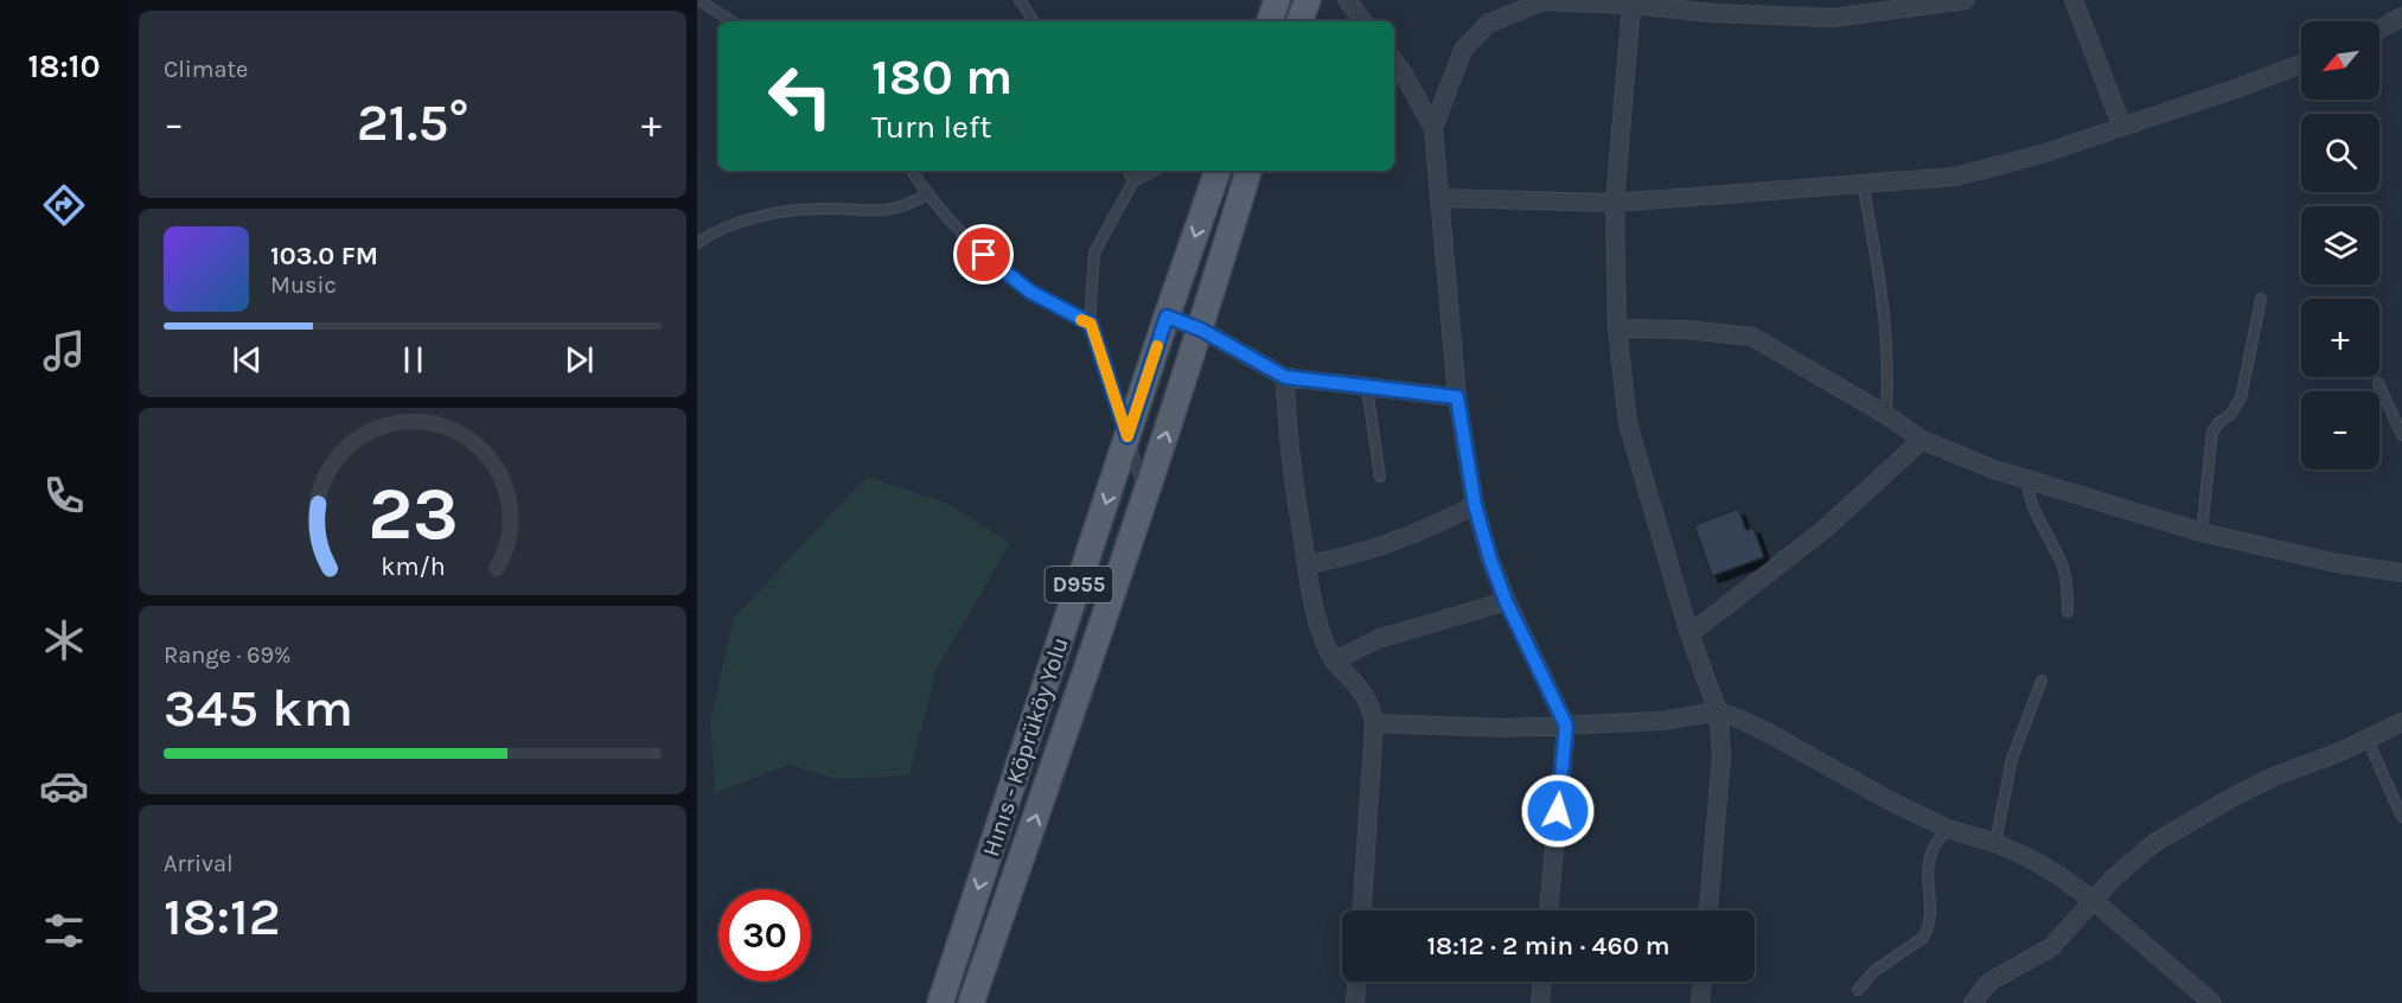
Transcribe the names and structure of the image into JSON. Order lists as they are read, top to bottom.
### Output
{
  "streets": {
    "main road": ["D955", "Hınıs - Köprüköy Yolu"]
  },
  "north": "bottom left",
  "page": {
    "tabs": "18:10",
    "tile": [
      "Climate",
      ["Range · 69%", "345 km"],
      ["Arrival", "18:12"]
    ],
    "map_buttons": ["+", "−"],
    "turn": ["180 m", "Turn left"],
    "heat": ["−", "21.5°", "+"],
    "song": ["103.0 FM", "Music"],
    "limit": "30",
    "trip": "18:12 · 2 min · 460 m",
    "gauge": ["23", "km/h"]
  }
}
